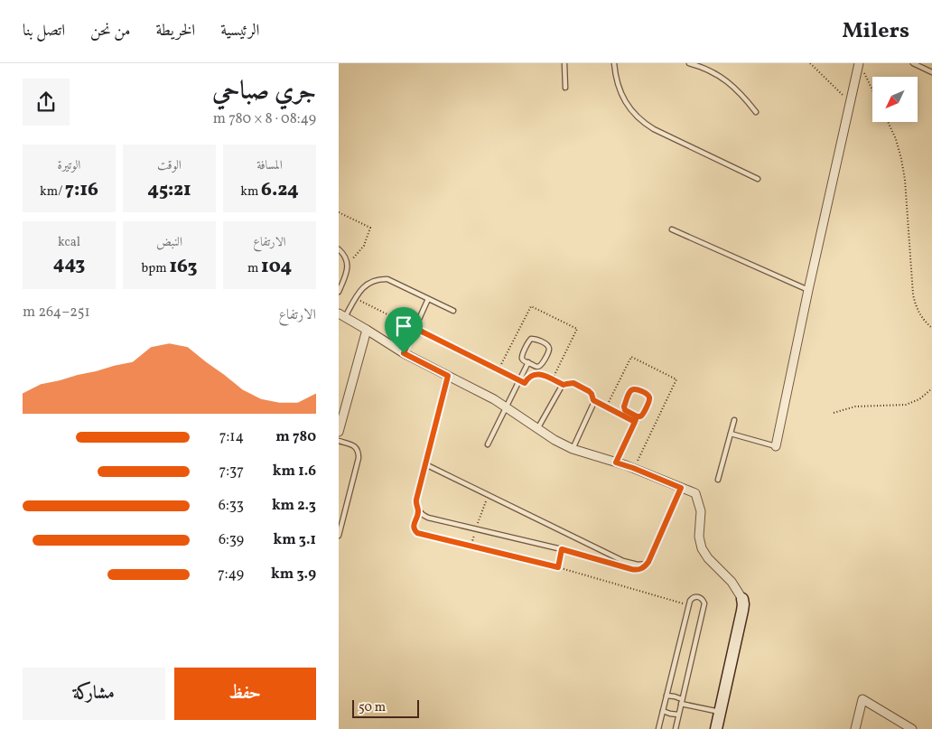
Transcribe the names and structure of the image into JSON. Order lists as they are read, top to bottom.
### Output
{
  "scale_bar": "50 m",
  "north": "bottom left",
  "page": {
    "header": "Milers",
    "nav": [
      "الرئيسية",
      "الخريطة",
      "من نحن",
      "اتصل بنا"
    ],
    "heading": ["جري صباحي", "08:49 · 8 × 780 m"],
    "stats": [
      ["المسافة", "6.24 km"],
      ["الوقت", "45:21"],
      ["الوتيرة", "7:16 /km"],
      ["الارتفاع", "104 m"],
      ["النبض", "163 bpm"],
      ["kcal", "443"]
    ],
    "chart": ["الارتفاع", "251–264 m"],
    "list": [
      {
        "name": "780 m",
        "note": "7:14"
      },
      {
        "name": "1.6 km",
        "note": "7:37"
      },
      {
        "name": "2.3 km",
        "note": "6:33"
      },
      {
        "name": "3.1 km",
        "note": "6:39"
      },
      {
        "name": "3.9 km",
        "note": "7:49"
      }
    ],
    "buttons": ["حفظ", "مشاركة"],
    "scale": "50 m"
  }
}
